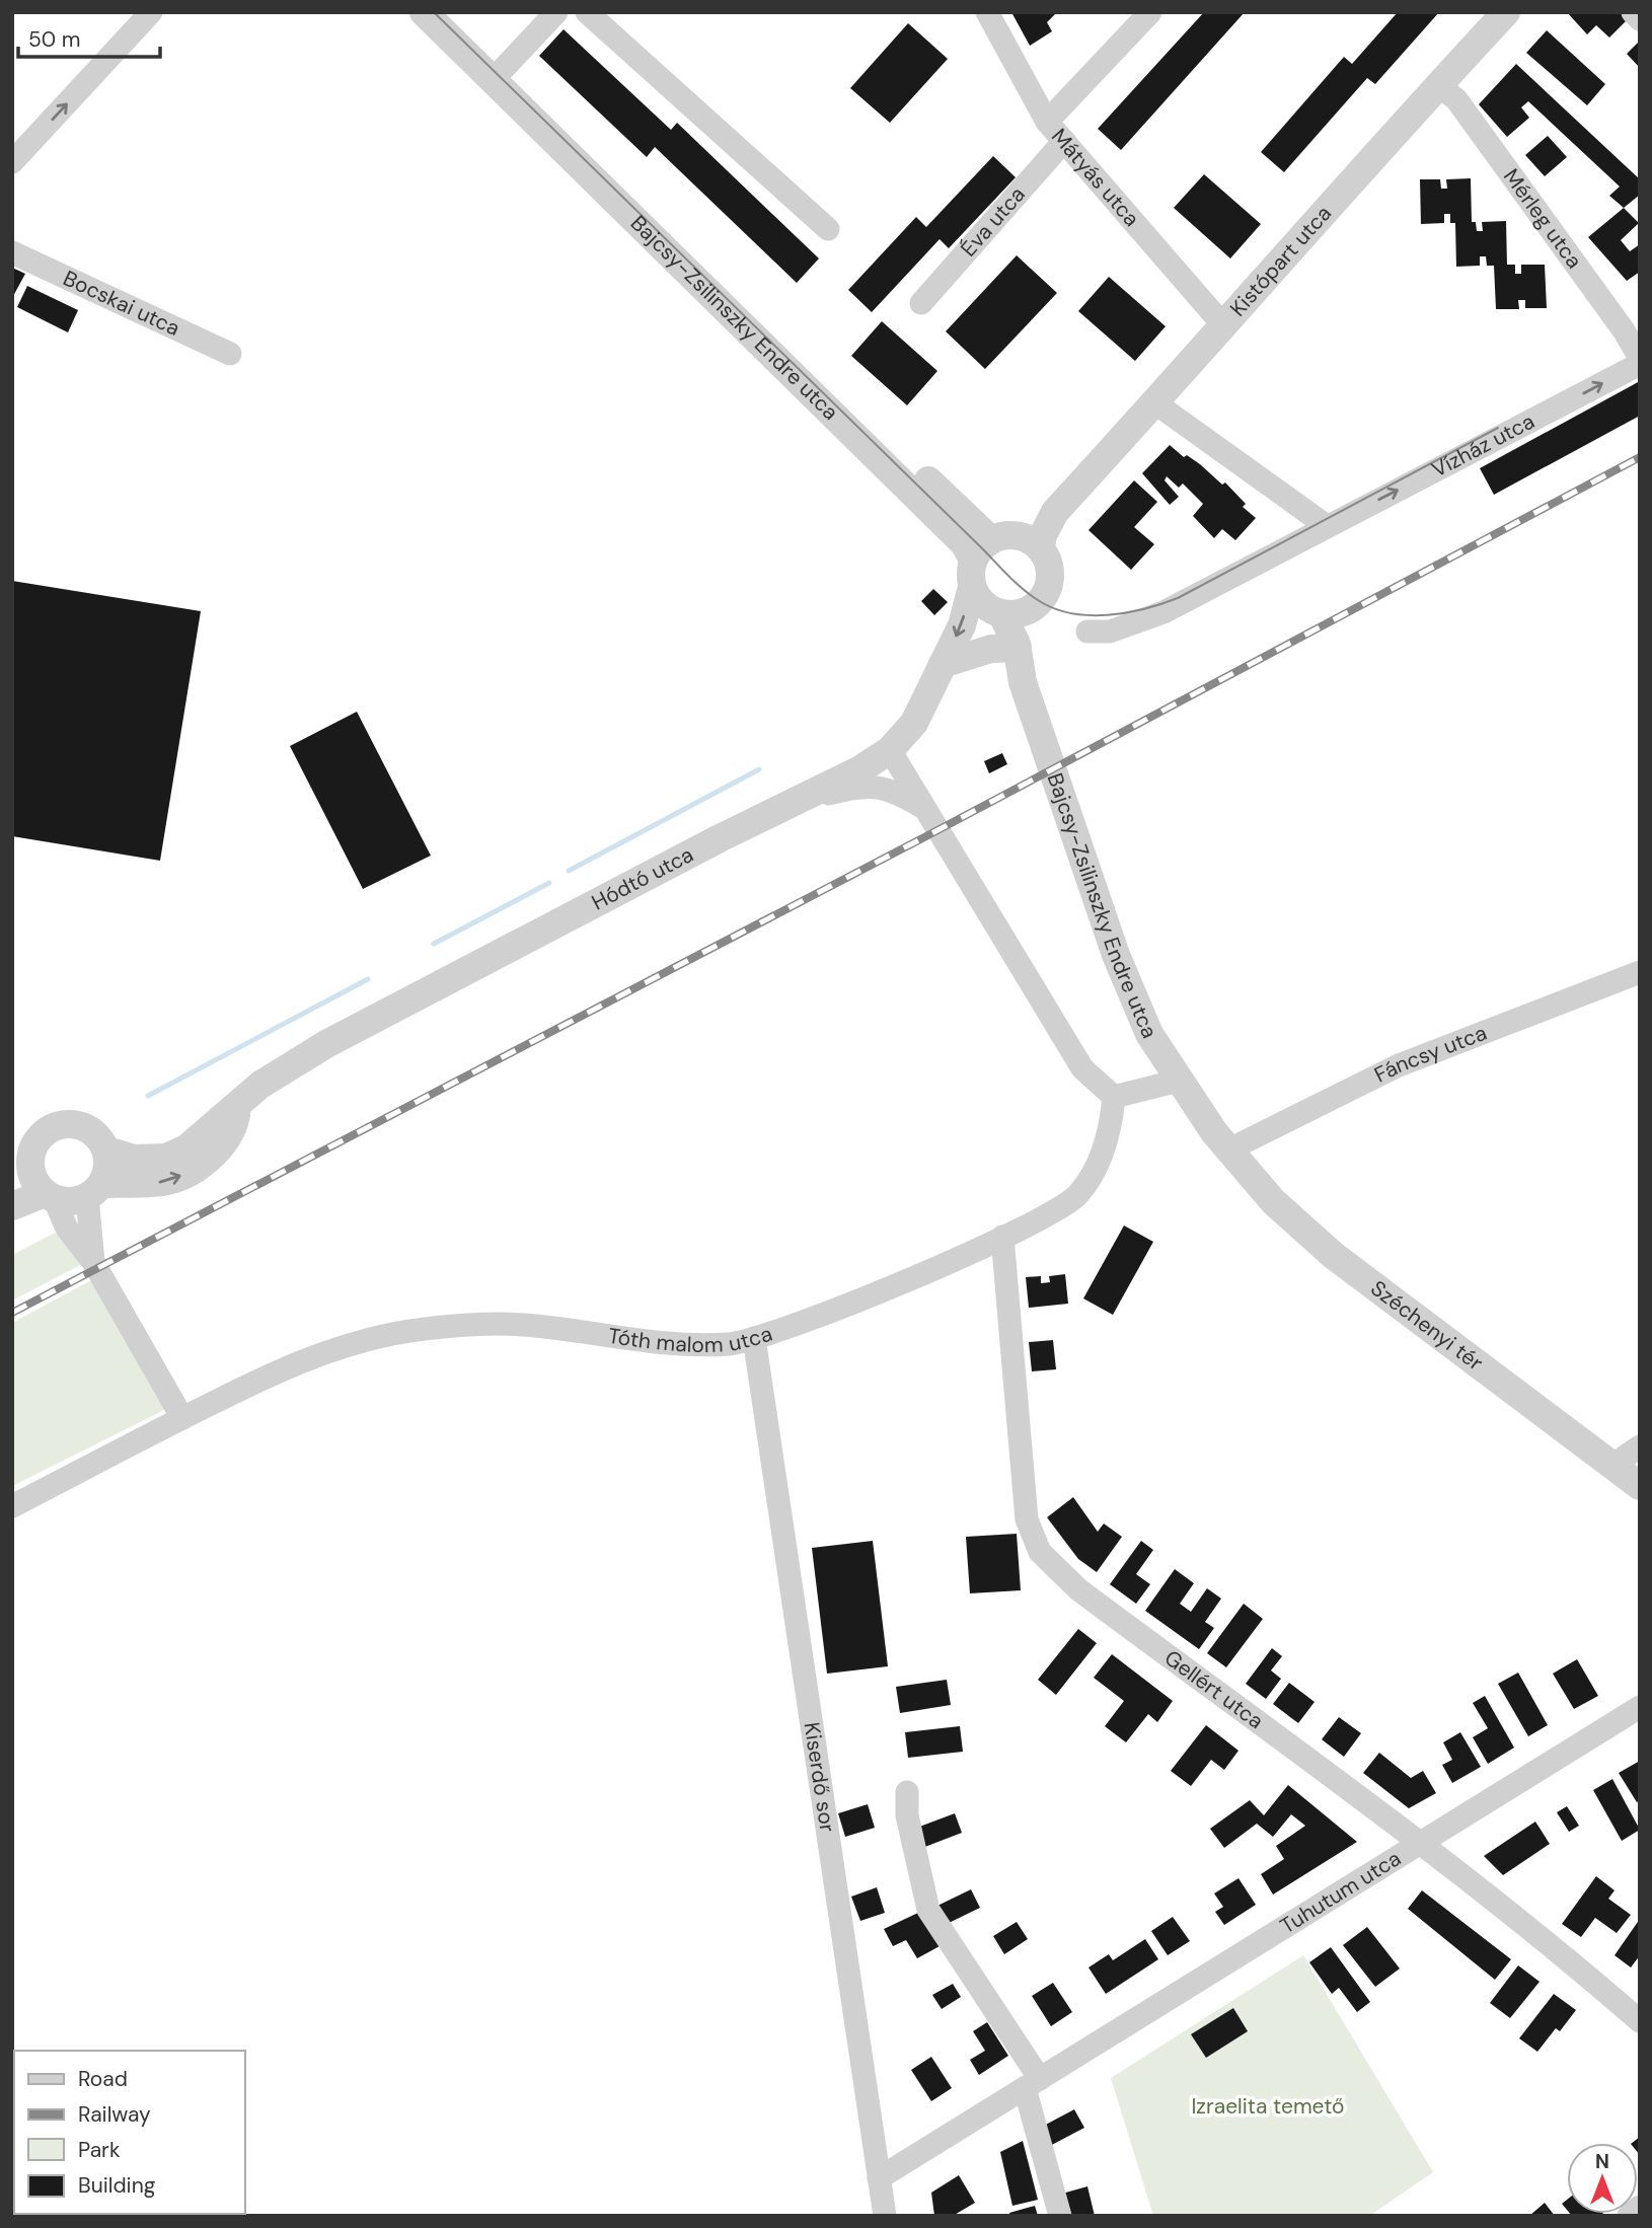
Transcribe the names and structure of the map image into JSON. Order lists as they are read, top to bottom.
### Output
{
  "streets": {
    "street": [
      "Mátyás utca",
      "Mérleg utca",
      "Éva utca",
      "Kistópart utca",
      "Bocskai utca",
      "Bajcsy-Zsilinszky Endre utca",
      "Vízház utca",
      "Hódtó utca",
      "Fáncsy utca",
      "Széchenyi tér",
      "Tóth malom utca",
      "Gellért utca",
      "Kiserdő sor",
      "Tuhutum utca"
    ]
  },
  "crossings": [
    ["Mátyás utca", "Éva utca"],
    ["Mátyás utca", "Kistópart utca"],
    ["Mérleg utca", "Kistópart utca"],
    ["Kistópart utca", "Bajcsy-Zsilinszky Endre utca"],
    ["Kistópart utca", "Hódtó utca"],
    ["Bajcsy-Zsilinszky Endre utca", "Hódtó utca"],
    ["Bajcsy-Zsilinszky Endre utca", "Fáncsy utca"],
    ["Bajcsy-Zsilinszky Endre utca", "Széchenyi tér"],
    ["Fáncsy utca", "Széchenyi tér"],
    ["Tóth malom utca", "Gellért utca"],
    ["Tóth malom utca", "Kiserdő sor"],
    ["Gellért utca", "Tuhutum utca"],
    ["Kiserdő sor", "Tuhutum utca"]
  ],
  "one_way": ["Vízház utca"],
  "parks": ["Izraelita temető"],
  "legend": [
    "Road",
    "Railway",
    "Park",
    "Building"
  ],
  "scale_bar": "50 m",
  "north": "top"
}
